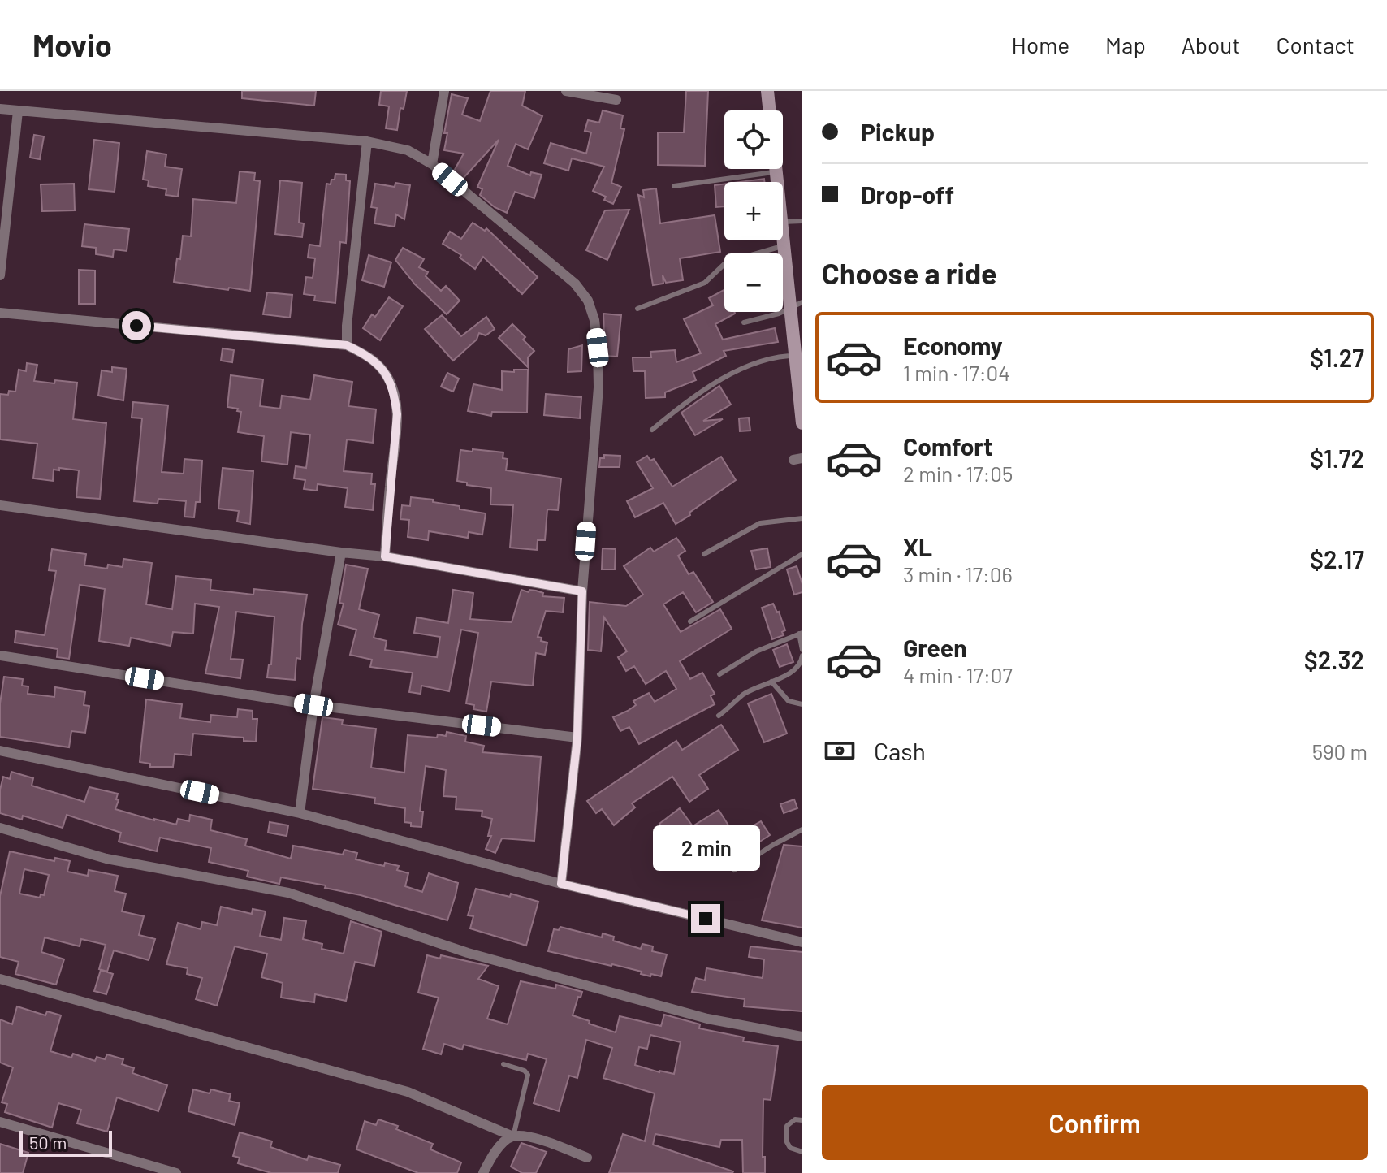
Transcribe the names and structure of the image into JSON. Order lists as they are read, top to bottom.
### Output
{
  "scale_bar": "50 m",
  "page": {
    "header": "Movio",
    "nav": [
      "Home",
      "Map",
      "About",
      "Contact"
    ],
    "banner": ["Pickup", "Drop-off"],
    "map_buttons": ["+", "−"],
    "heading": "Choose a ride",
    "list": [
      {
        "name": "Economy",
        "note": "1 min · 17:04",
        "value": "$1.27"
      },
      {
        "name": "Comfort",
        "note": "2 min · 17:05",
        "value": "$1.72"
      },
      {
        "name": "XL",
        "note": "3 min · 17:06",
        "value": "$2.17"
      },
      {
        "name": "Green",
        "note": "4 min · 17:07",
        "value": "$2.32"
      }
    ],
    "pay": ["Cash", "590 m"],
    "bubble": "2 min",
    "buttons": "Confirm",
    "scale": "50 m"
  }
}
